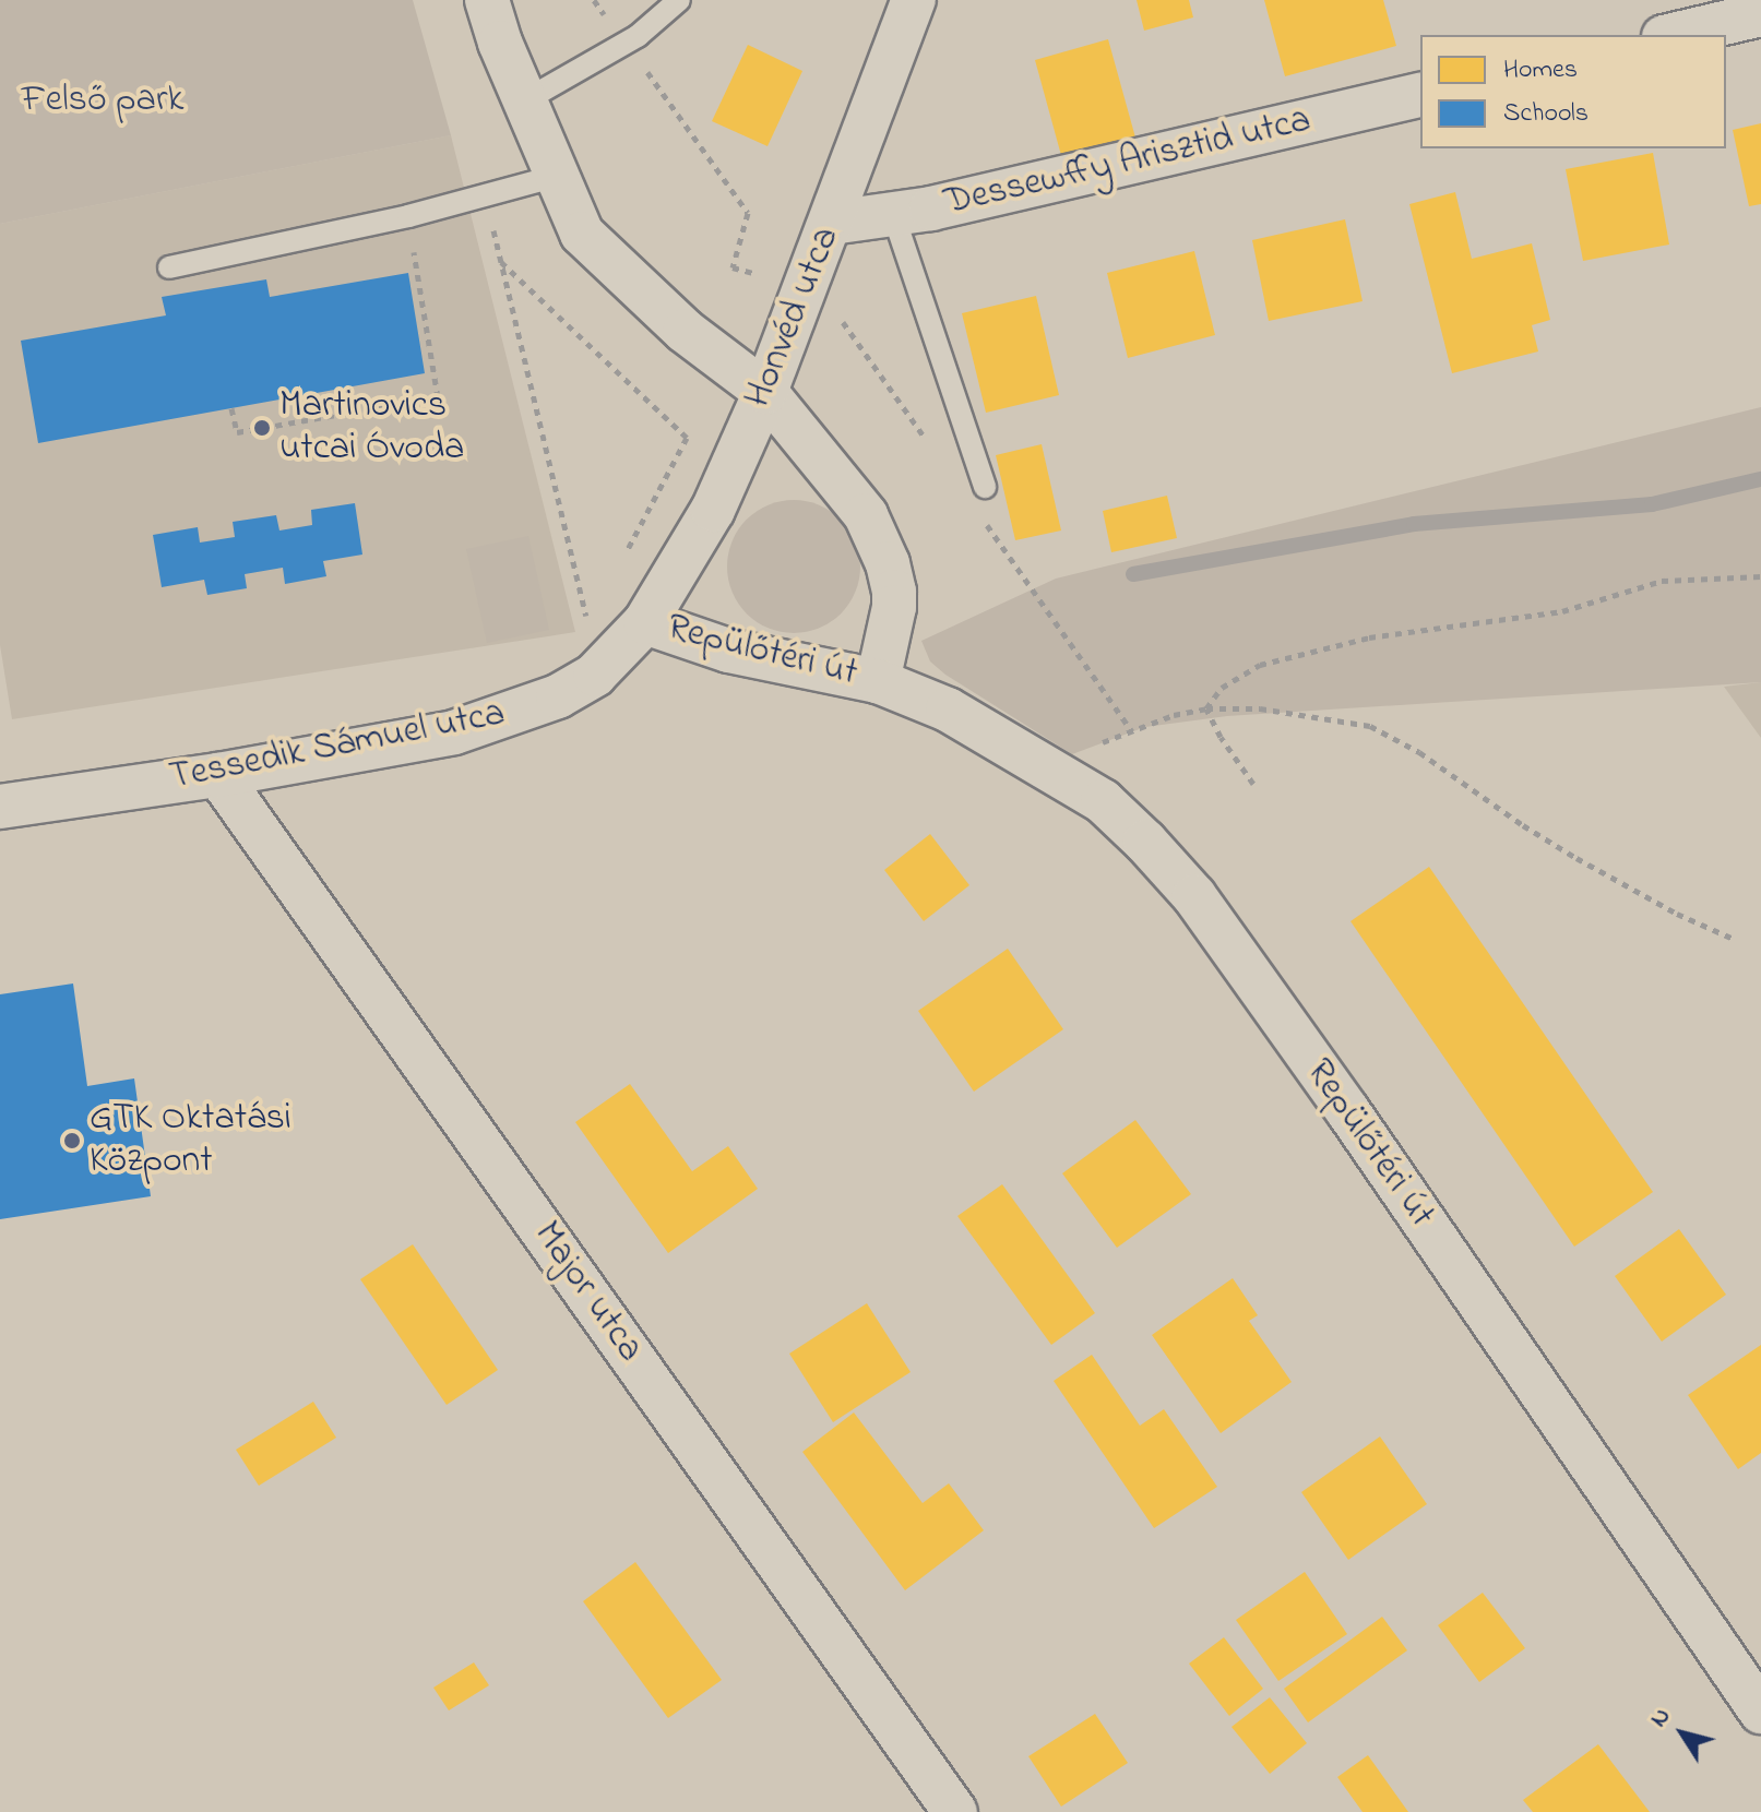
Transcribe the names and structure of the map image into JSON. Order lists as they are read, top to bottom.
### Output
{
  "streets": {
    "street": [
      "Dessewffy Arisztid utca",
      "Honvéd utca",
      "Repülőtéri út",
      "Tessedik Sámuel utca",
      "Major utca"
    ]
  },
  "crossings": [
    ["Dessewffy Arisztid utca", "Honvéd utca"],
    ["Honvéd utca", "Repülőtéri út"],
    ["Honvéd utca", "Tessedik Sámuel utca"],
    ["Repülőtéri út", "Tessedik Sámuel utca"],
    ["Tessedik Sámuel utca", "Major utca"]
  ],
  "parks": ["Felső park"],
  "places": ["Martinovics utcai Óvoda", "GTK Oktatási Központ"],
  "legend": ["Homes", "Schools"],
  "north": "top left"
}
